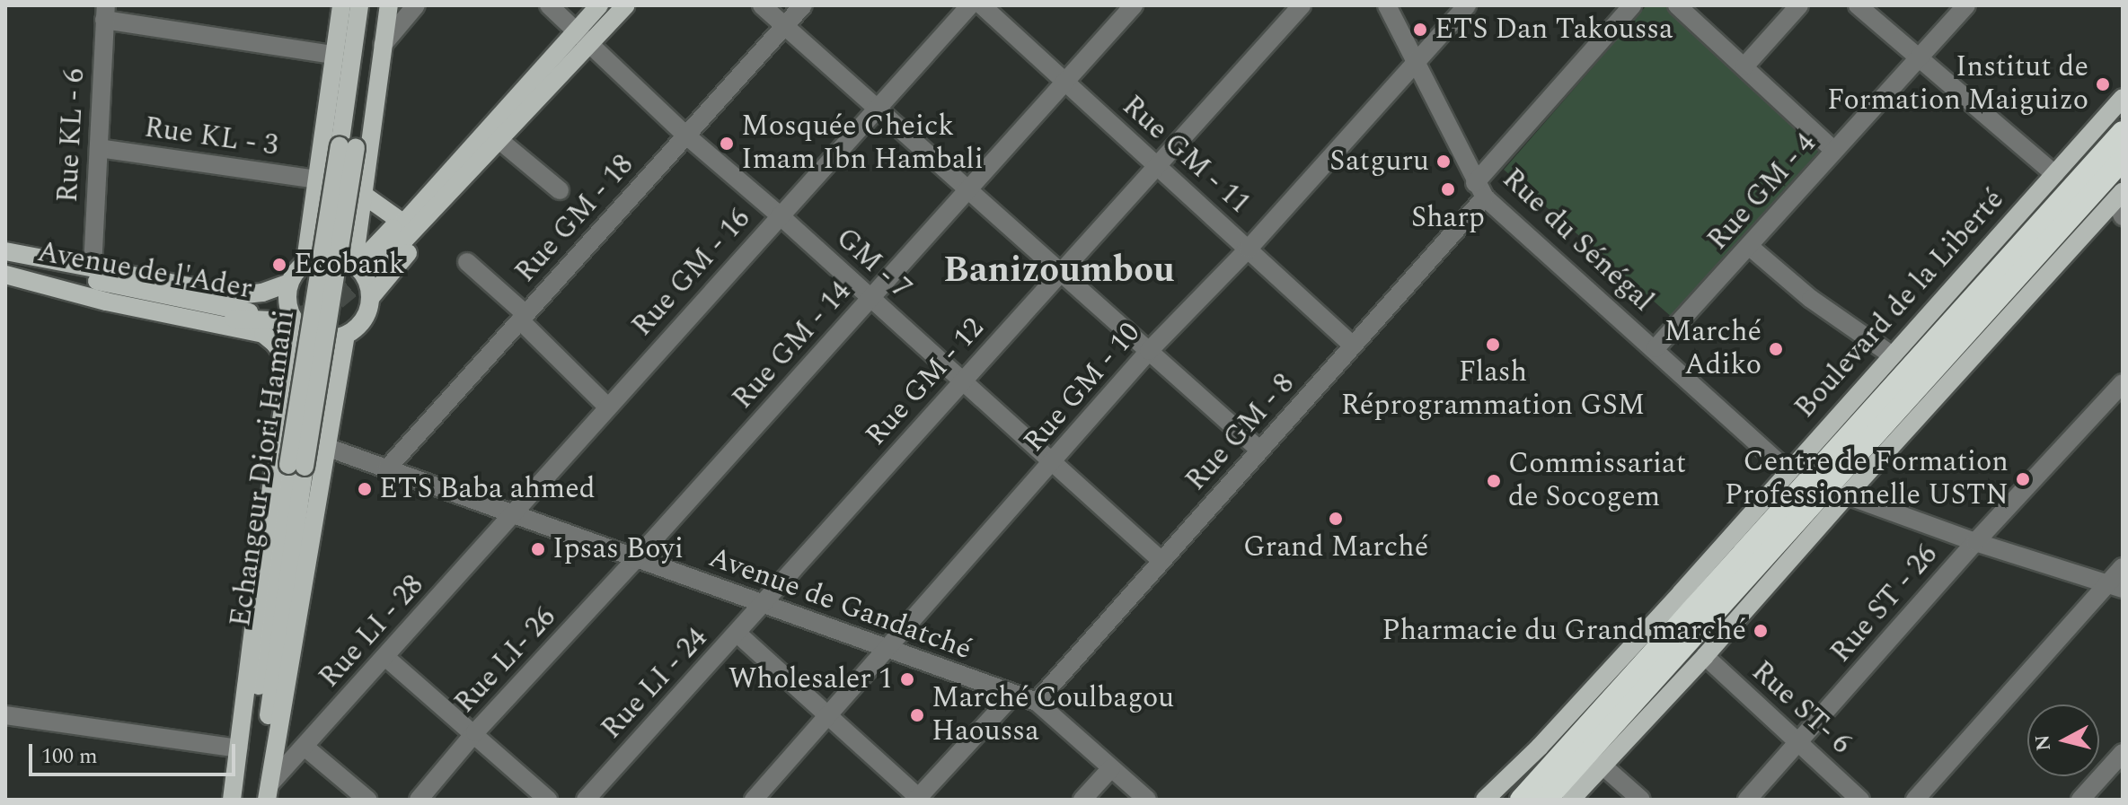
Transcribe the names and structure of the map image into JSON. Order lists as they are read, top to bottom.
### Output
{
  "streets": {
    "highway": ["Boulevard de la Liberté"],
    "main road": ["Avenue de l'Ader", "Echangeur Diori Hamani"],
    "street": [
      "Rue KL - 6",
      "Rue KL - 3",
      "Rue GM - 11",
      "Rue GM - 4",
      "Rue GM - 18",
      "Rue du Sénégal",
      "GM - 7",
      "Rue GM - 16",
      "Rue GM - 14",
      "Rue GM - 12",
      "Rue GM - 10",
      "Rue GM - 8",
      "Avenue de Gandatché",
      "Rue ST - 26",
      "Rue LI - 28",
      "Rue LI- 26",
      "Rue LI - 24",
      "Rue ST- 6"
    ]
  },
  "crossings": [
    ["Rue KL - 6", "Rue KL - 3"],
    ["Rue KL - 6", "Avenue de l'Ader"],
    ["Rue GM - 11", "Rue GM - 14"],
    ["Rue GM - 11", "Rue GM - 12"],
    ["Rue GM - 11", "Rue GM - 10"],
    ["Rue GM - 11", "Rue GM - 8"],
    ["Rue GM - 4", "Rue du Sénégal"],
    ["Rue GM - 18", "GM - 7"],
    ["Rue GM - 18", "Avenue de Gandatché"],
    ["Rue du Sénégal", "Boulevard de la Liberté"],
    ["Rue du Sénégal", "Rue GM - 10"],
    ["Rue du Sénégal", "Rue GM - 8"],
    ["GM - 7", "Rue GM - 16"],
    ["GM - 7", "Rue GM - 14"],
    ["GM - 7", "Rue GM - 12"],
    ["GM - 7", "Rue GM - 10"],
    ["GM - 7", "Rue GM - 8"],
    ["Rue GM - 16", "Avenue de Gandatché"],
    ["Rue GM - 16", "Rue LI - 28"],
    ["Rue GM - 14", "Avenue de Gandatché"],
    ["Rue GM - 14", "Rue LI- 26"],
    ["Rue GM - 12", "Avenue de Gandatché"],
    ["Rue GM - 12", "Rue LI - 24"],
    ["Rue GM - 10", "Avenue de Gandatché"],
    ["Rue GM - 8", "Avenue de Gandatché"],
    ["Avenue de Gandatché", "Rue LI - 28"],
    ["Avenue de Gandatché", "Rue LI- 26"],
    ["Avenue de Gandatché", "Rue LI - 24"],
    ["Rue ST - 26", "Rue ST- 6"]
  ],
  "districts": ["Banizoumbou"],
  "places": [
    "ETS Dan Takoussa",
    "Institut de Formation Maiguizo",
    "Mosquée Cheick Imam Ibn Hambali",
    "Satguru",
    "Sharp",
    "Ecobank",
    "Flash Réprogrammation GSM",
    "Marché Adiko",
    "Centre de Formation Professionnelle USTN",
    "Commissariat de Socogem",
    "ETS Baba ahmed",
    "Grand Marché",
    "Ipsas Boyi",
    "Pharmacie du Grand marché",
    "Wholesaler 1",
    "Marché Coulbagou Haoussa"
  ],
  "scale_bar": "100 m",
  "north": "left"
}
